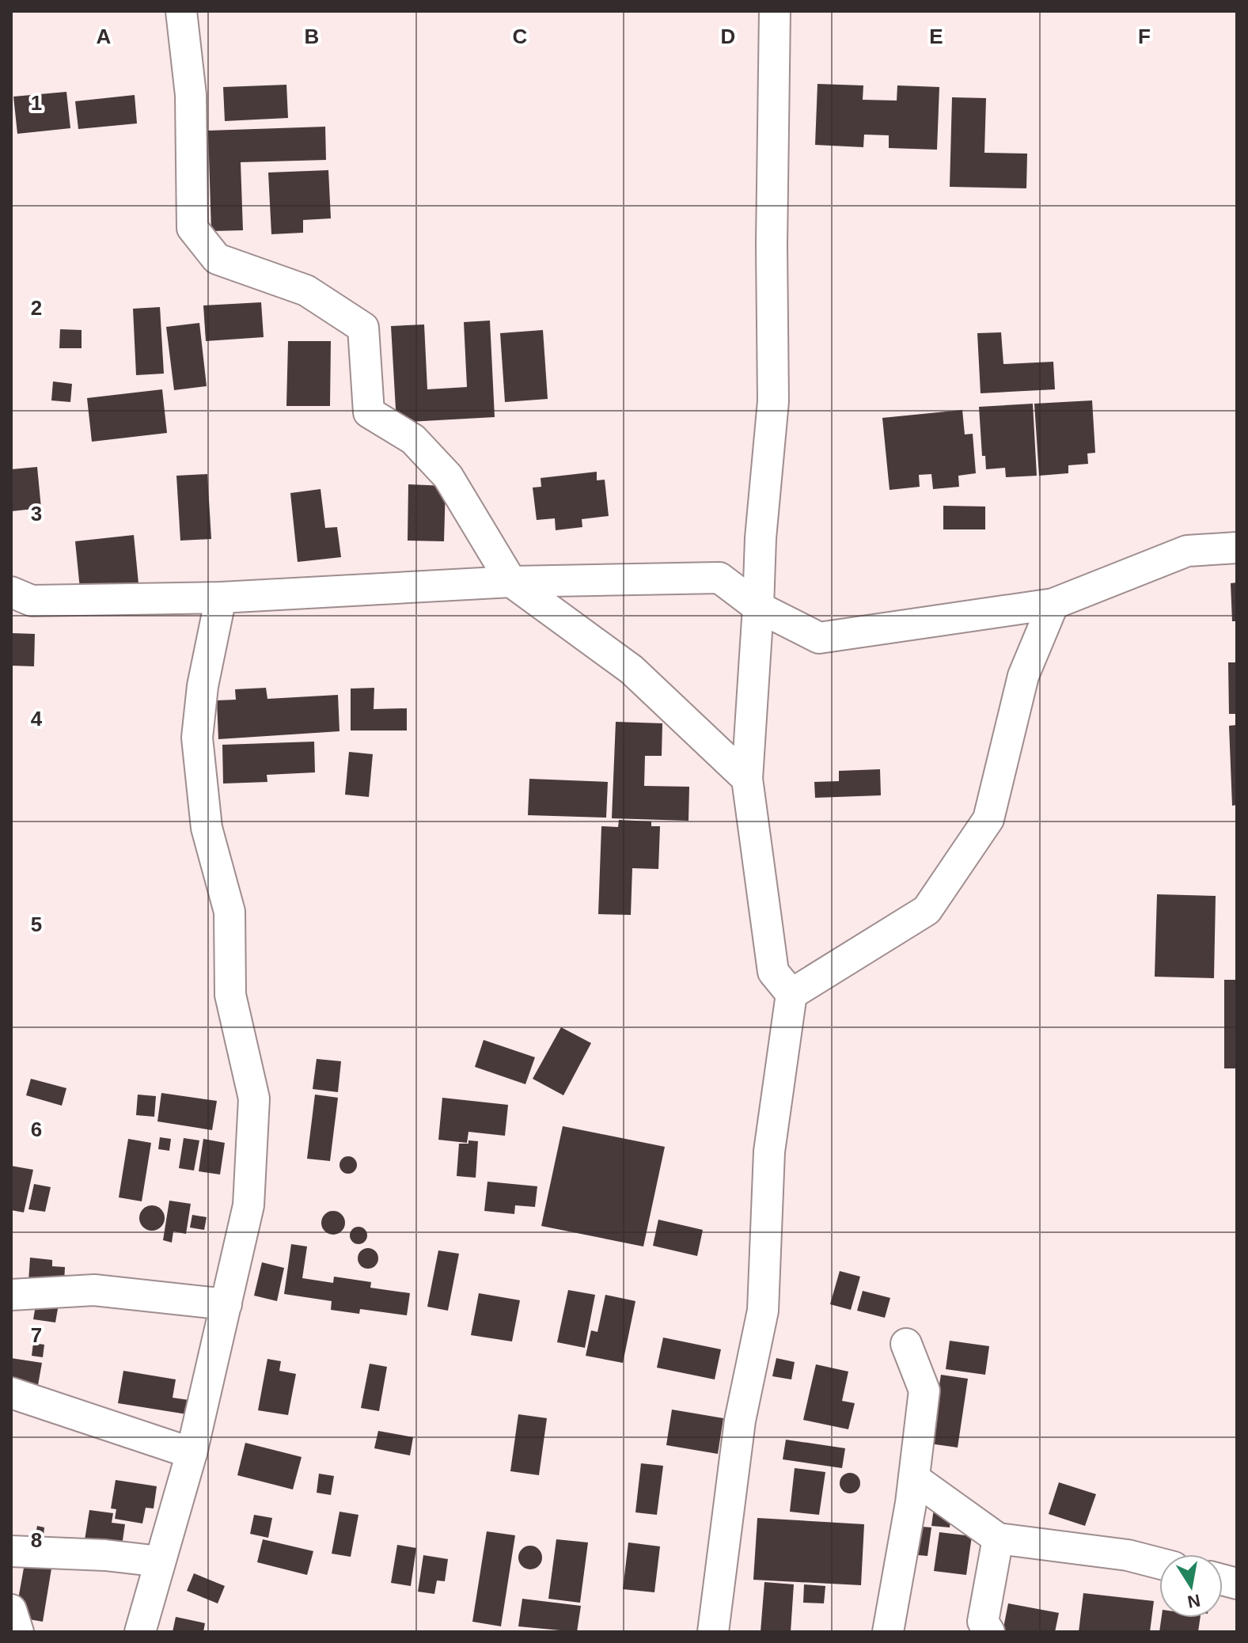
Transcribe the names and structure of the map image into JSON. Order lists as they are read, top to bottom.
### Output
{
  "north": "bottom",
  "grid": {
    "columns": [
      "A",
      "B",
      "C",
      "D",
      "E",
      "F"
    ],
    "rows": [
      "1",
      "2",
      "3",
      "4",
      "5",
      "6",
      "7",
      "8"
    ]
  }
}
